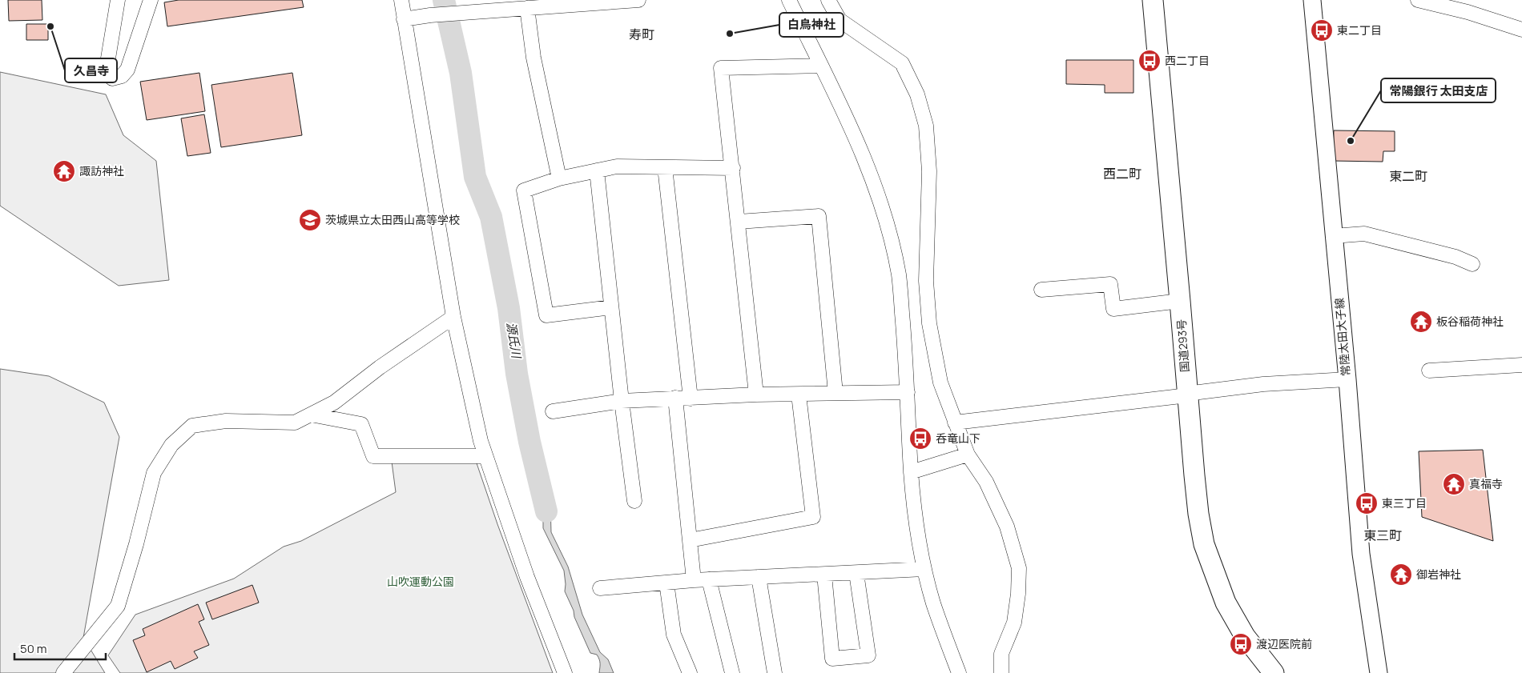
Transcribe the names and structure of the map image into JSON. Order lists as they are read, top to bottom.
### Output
{
  "streets": {
    "highway": ["国道293号"],
    "main road": ["常陸太田大子線"]
  },
  "districts": [
    "寿町",
    "西二町",
    "東二町",
    "東三町"
  ],
  "water": ["源氏川"],
  "parks": ["山吹運動公園"],
  "places": {
    "other": ["久昌寺", "白鳥神社", "常陽銀行 太田支店"],
    "bus stop": [
      "東二丁目",
      "西二丁目",
      "呑竜山下",
      "東三丁目",
      "渡辺医院前"
    ],
    "temple": [
      "諏訪神社",
      "板谷稲荷神社",
      "真福寺",
      "御岩神社"
    ],
    "school or university": ["茨城県立太田西山高等学校"]
  },
  "scale_bar": "50 m"
}
